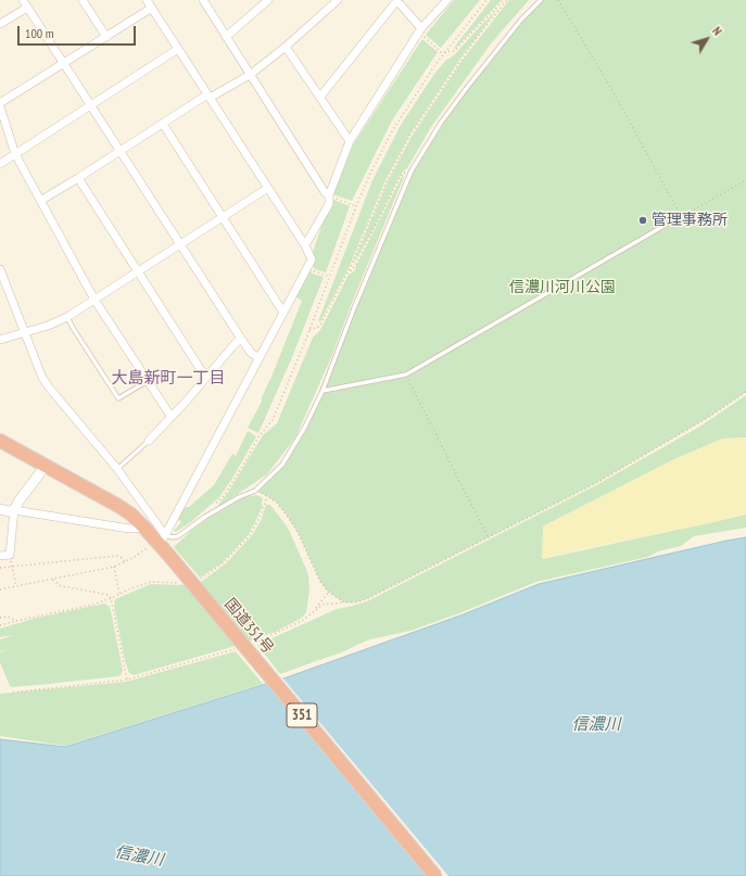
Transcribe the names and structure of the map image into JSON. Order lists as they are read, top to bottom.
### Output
{
  "streets": {
    "highway": ["国道351号", "351"]
  },
  "districts": ["大島新町一丁目"],
  "water": ["信濃川"],
  "parks": ["信濃川河川公園"],
  "places": ["管理事務所"],
  "scale_bar": "100 m",
  "north": "top right"
}
